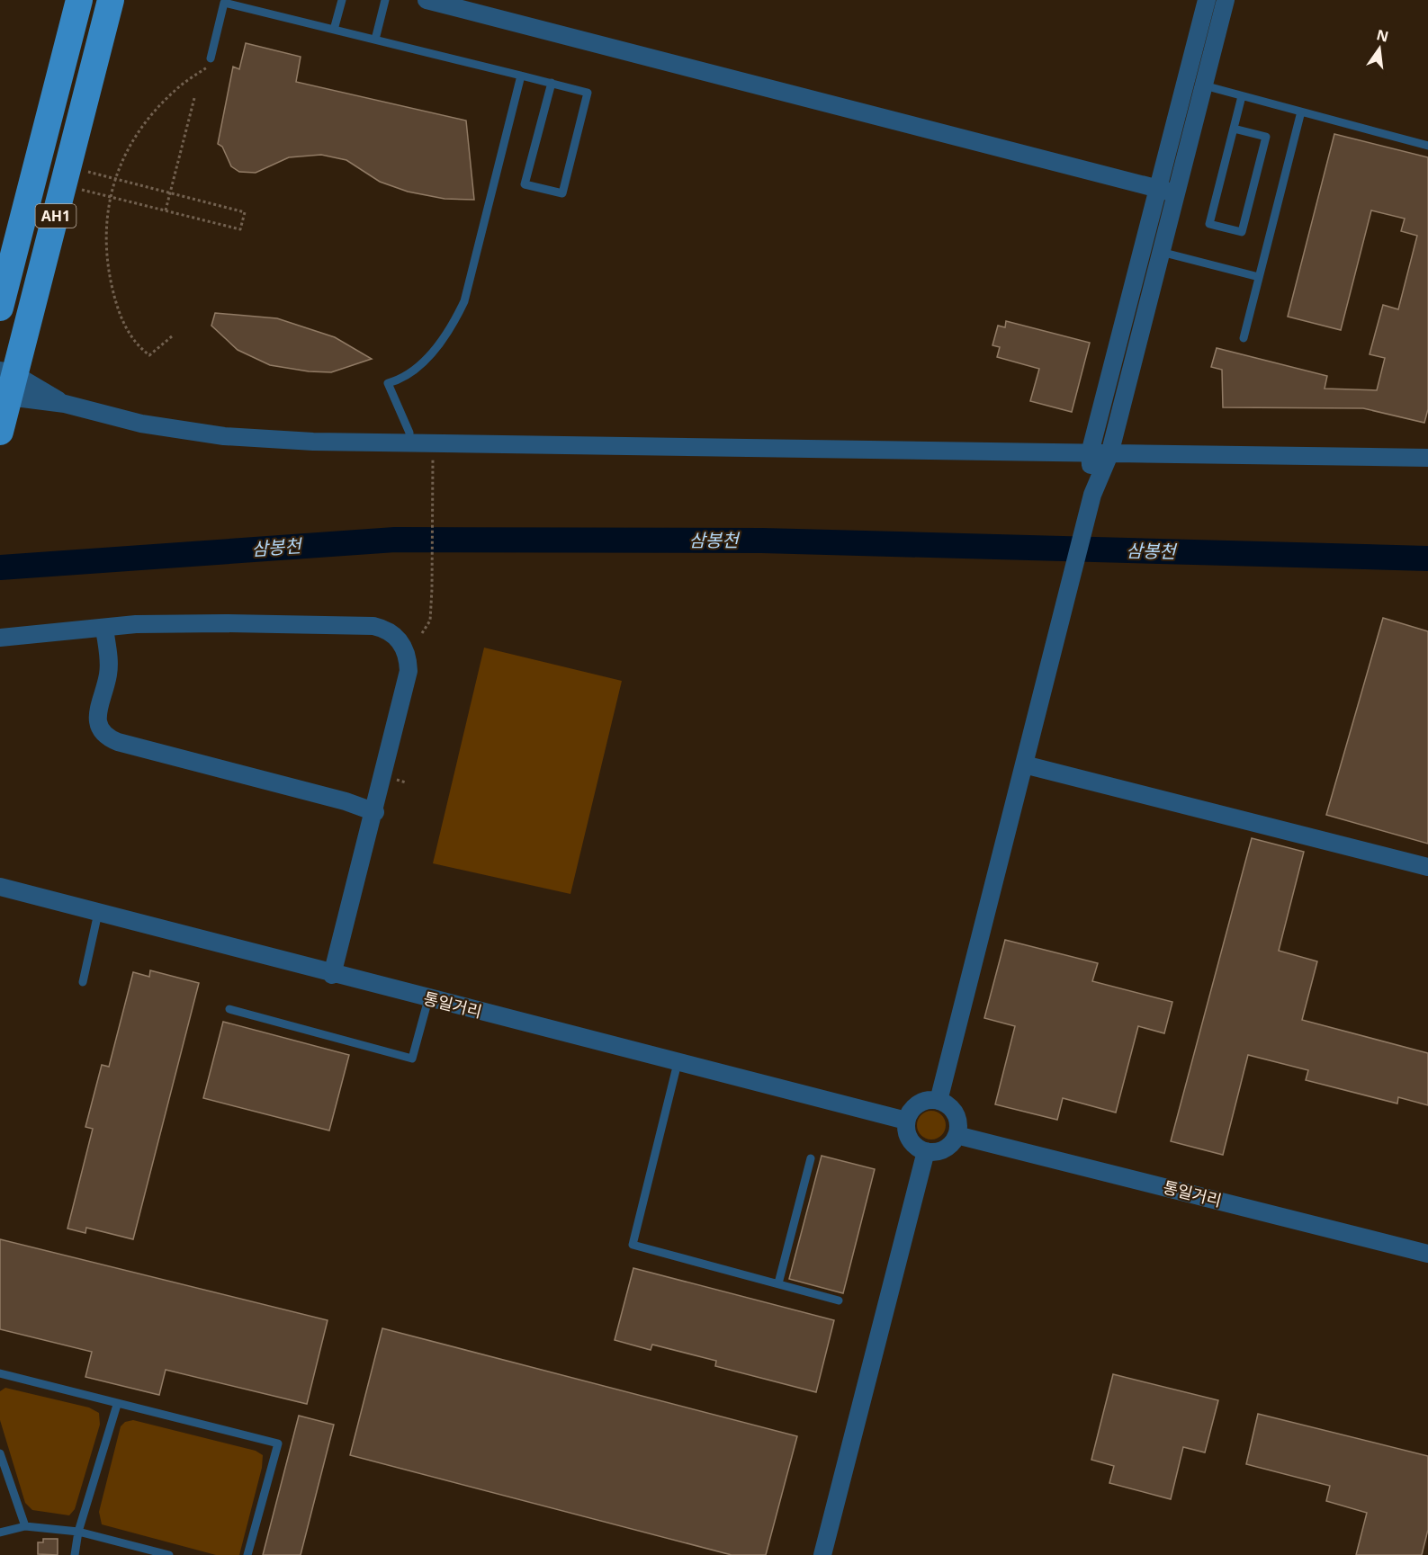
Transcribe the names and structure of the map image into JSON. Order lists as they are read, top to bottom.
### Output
{
  "streets": {
    "main road": ["AH1"],
    "street": ["통일거리"]
  },
  "water": ["삼봉천"],
  "north": "top"
}
